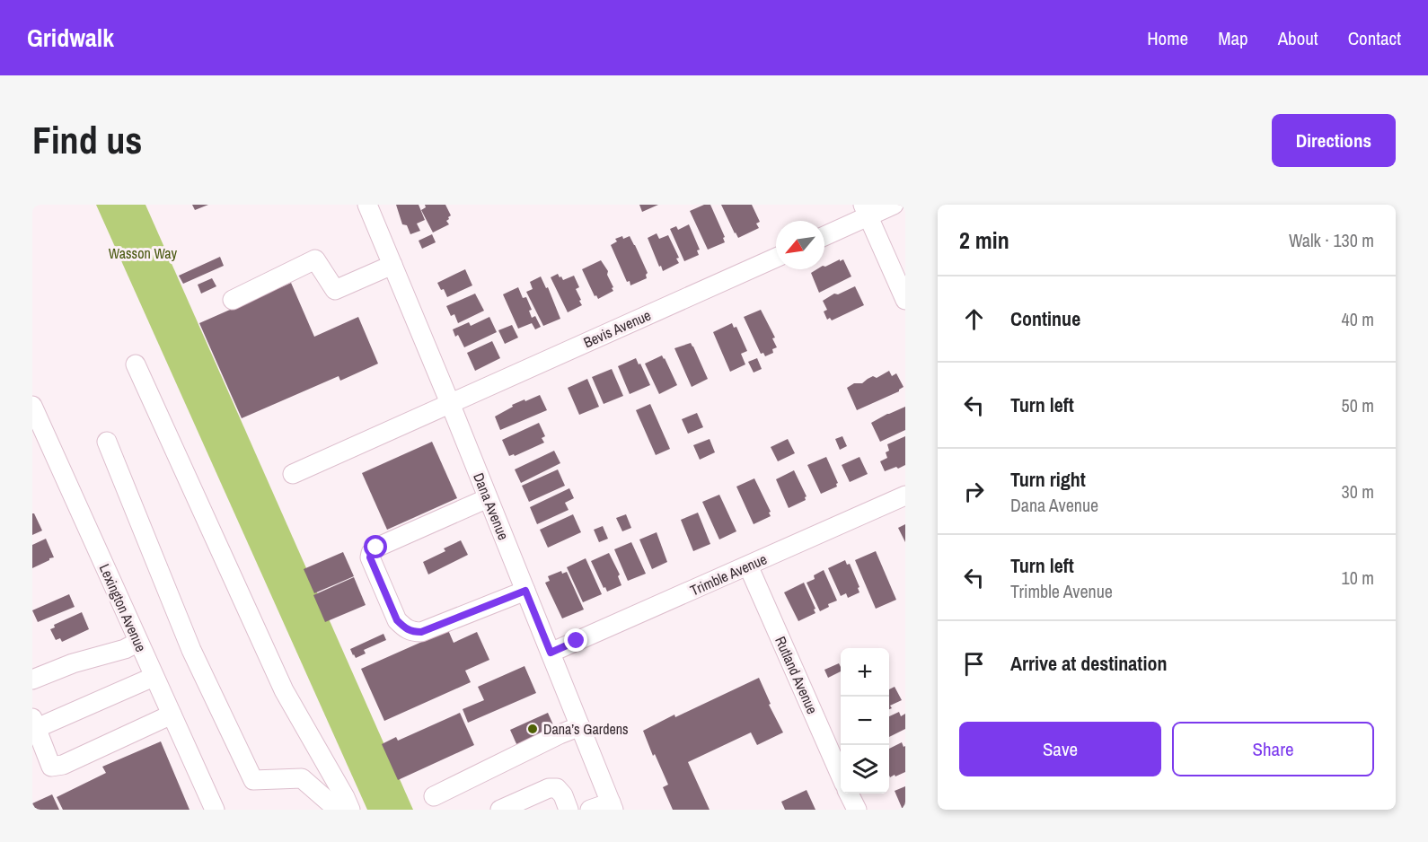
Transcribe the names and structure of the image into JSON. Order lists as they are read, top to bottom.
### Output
{
  "streets": {
    "street": [
      "Bevis Avenue",
      "Dana Avenue",
      "Trimble Avenue",
      "Lexington Avenue",
      "Rutland Avenue"
    ]
  },
  "crossings": [
    ["Bevis Avenue", "Dana Avenue"],
    ["Dana Avenue", "Trimble Avenue"],
    ["Trimble Avenue", "Rutland Avenue"]
  ],
  "parks": ["Wasson Way"],
  "places": ["Dana’s Gardens"],
  "north": "bottom left",
  "page": {
    "header": "Gridwalk",
    "nav": [
      "Home",
      "Map",
      "About",
      "Contact"
    ],
    "buttons": [
      "Directions",
      ["Save", "Share"]
    ],
    "title": "Find us",
    "heading": ["2 min", "Walk · 130 m"],
    "list": [
      ["Continue", "40 m"],
      ["Turn left", "50 m"],
      ["Turn right", "Dana Avenue", "30 m"],
      ["Turn left", "Trimble Avenue", "10 m"],
      "Arrive at destination"
    ],
    "map_buttons": ["+", "−"]
  }
}
